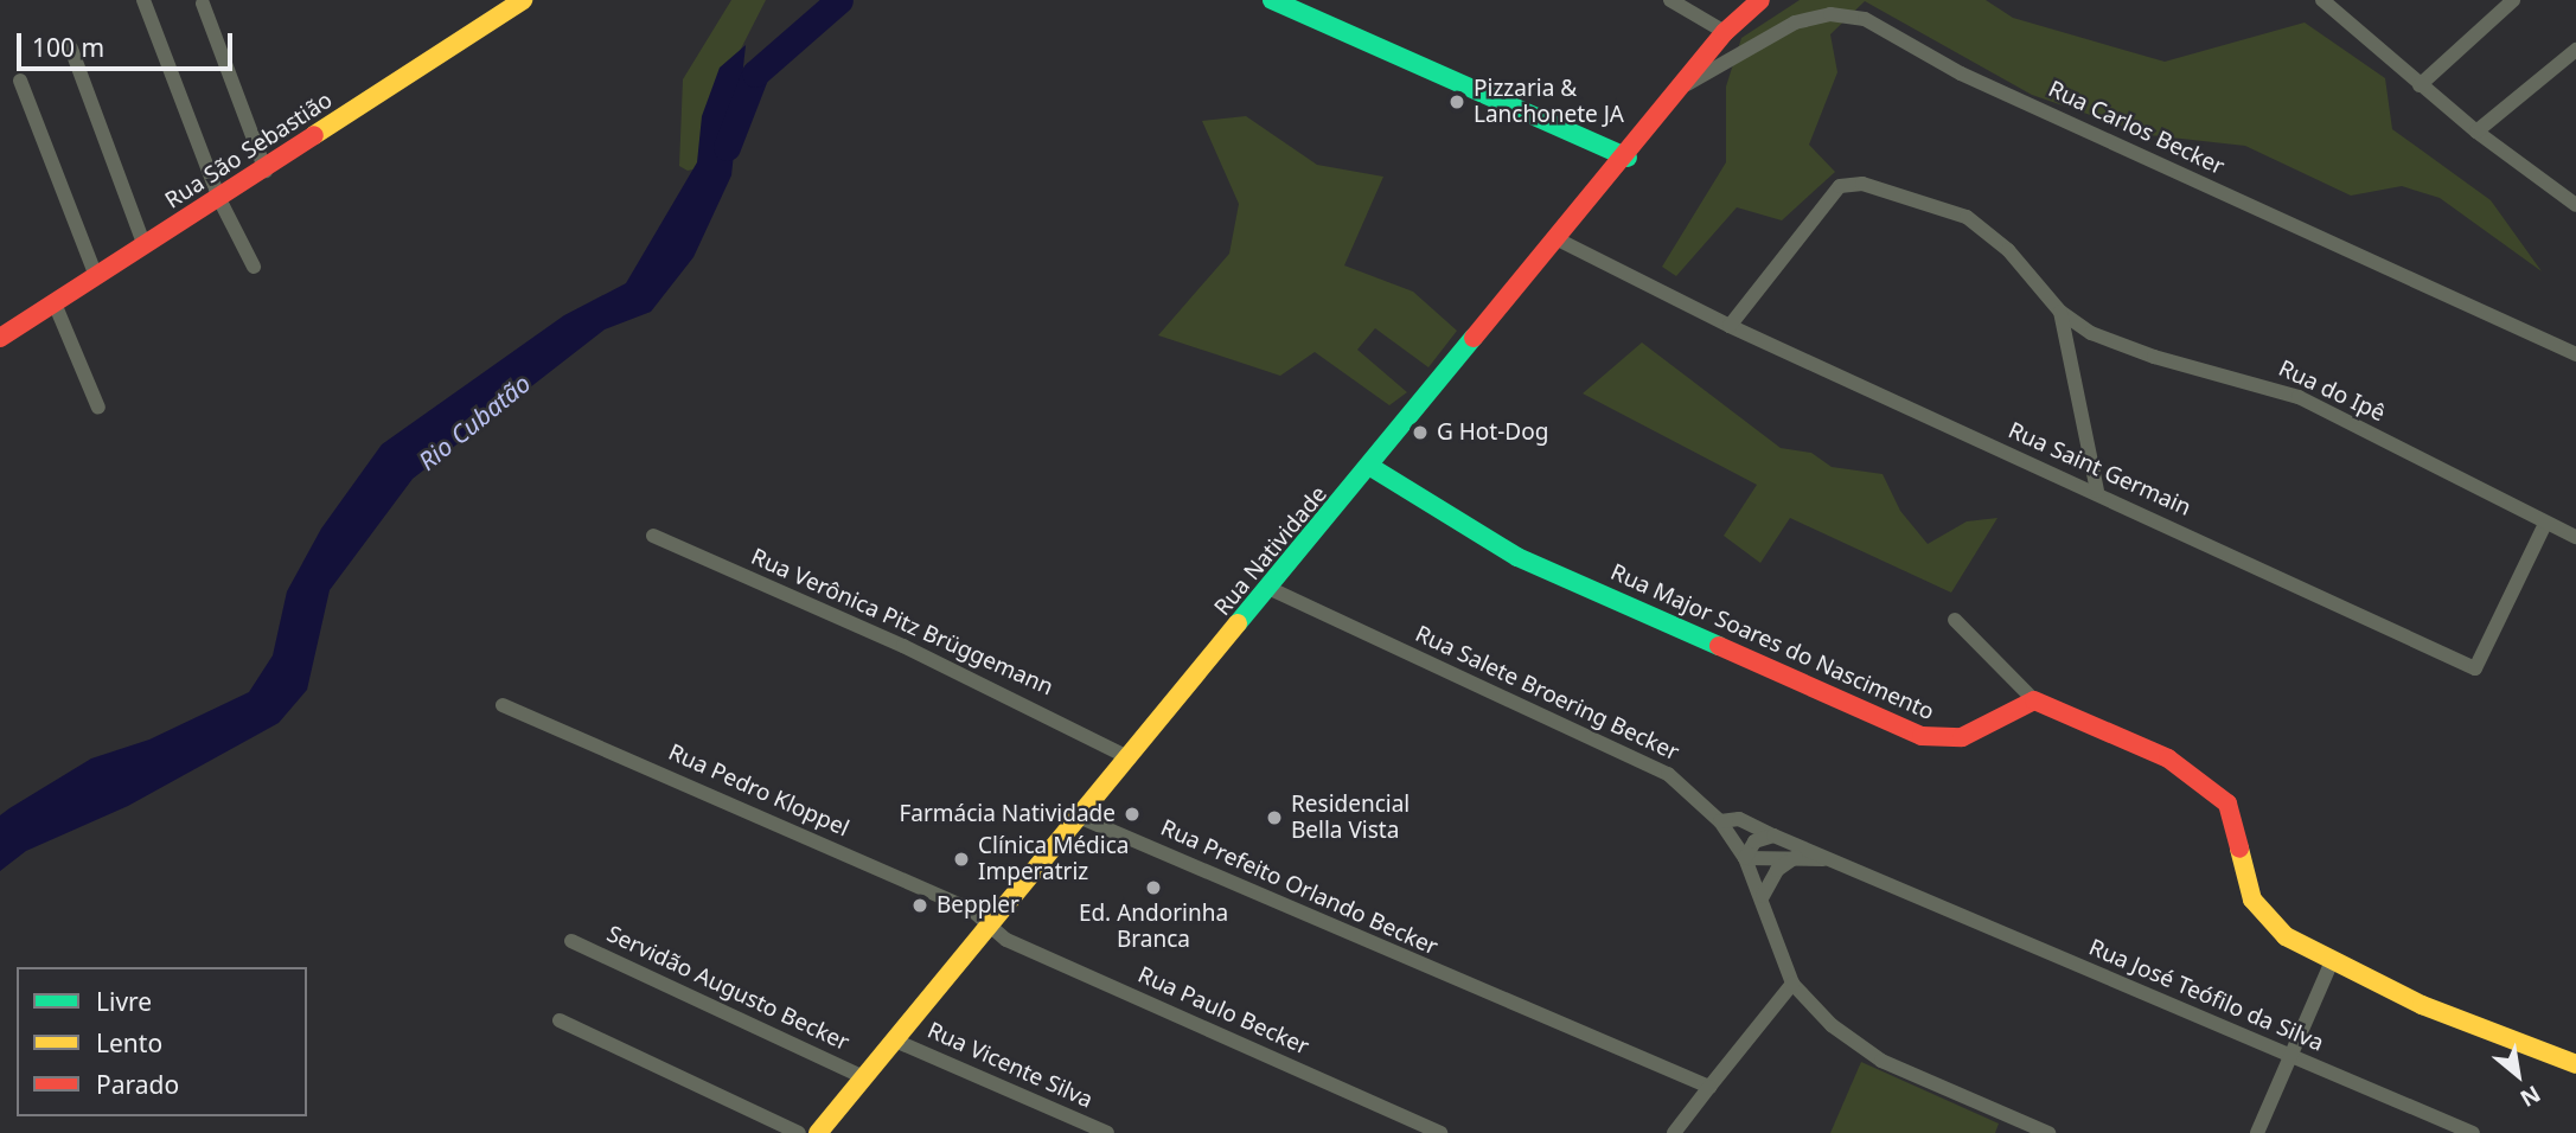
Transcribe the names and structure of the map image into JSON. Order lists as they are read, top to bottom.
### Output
{
  "streets": {
    "main road": ["Rua São Sebastião", "Rua Natividade", "Rua Major Soares do Nascimento"],
    "street": [
      "Rua Carlos Becker",
      "Rua do Ipê",
      "Rua Saint Germain",
      "Rua Verônica Pitz Brüggemann",
      "Rua Salete Broering Becker",
      "Rua Pedro Kloppel",
      "Rua Prefeito Orlando Becker",
      "Servidão Augusto Becker",
      "Rua José Teófilo da Silva",
      "Rua Paulo Becker",
      "Rua Vicente Silva"
    ]
  },
  "crossings": [
    ["Rua Carlos Becker", "Rua Natividade"],
    ["Rua do Ipê", "Rua Saint Germain"],
    ["Rua Saint Germain", "Rua Natividade"],
    ["Rua Natividade", "Rua Verônica Pitz Brüggemann"],
    ["Rua Natividade", "Rua Major Soares do Nascimento"],
    ["Rua Natividade", "Rua Salete Broering Becker"],
    ["Rua Natividade", "Rua Pedro Kloppel"],
    ["Rua Natividade", "Rua Prefeito Orlando Becker"],
    ["Rua Natividade", "Servidão Augusto Becker"],
    ["Rua Natividade", "Rua Paulo Becker"],
    ["Rua Natividade", "Rua Vicente Silva"],
    ["Rua Salete Broering Becker", "Rua José Teófilo da Silva"],
    ["Rua Pedro Kloppel", "Rua Paulo Becker"]
  ],
  "water": ["Rio Cubatão"],
  "places": [
    "Pizzaria & Lanchonete JA",
    "G Hot-Dog",
    "Farmácia Natividade",
    "Residencial Bella Vista",
    "Clínica Médica Imperatriz",
    "Ed. Andorinha Branca",
    "Beppler"
  ],
  "legend": ["Livre", "Lento", "Parado"],
  "scale_bar": "100 m",
  "north": "bottom right"
}
